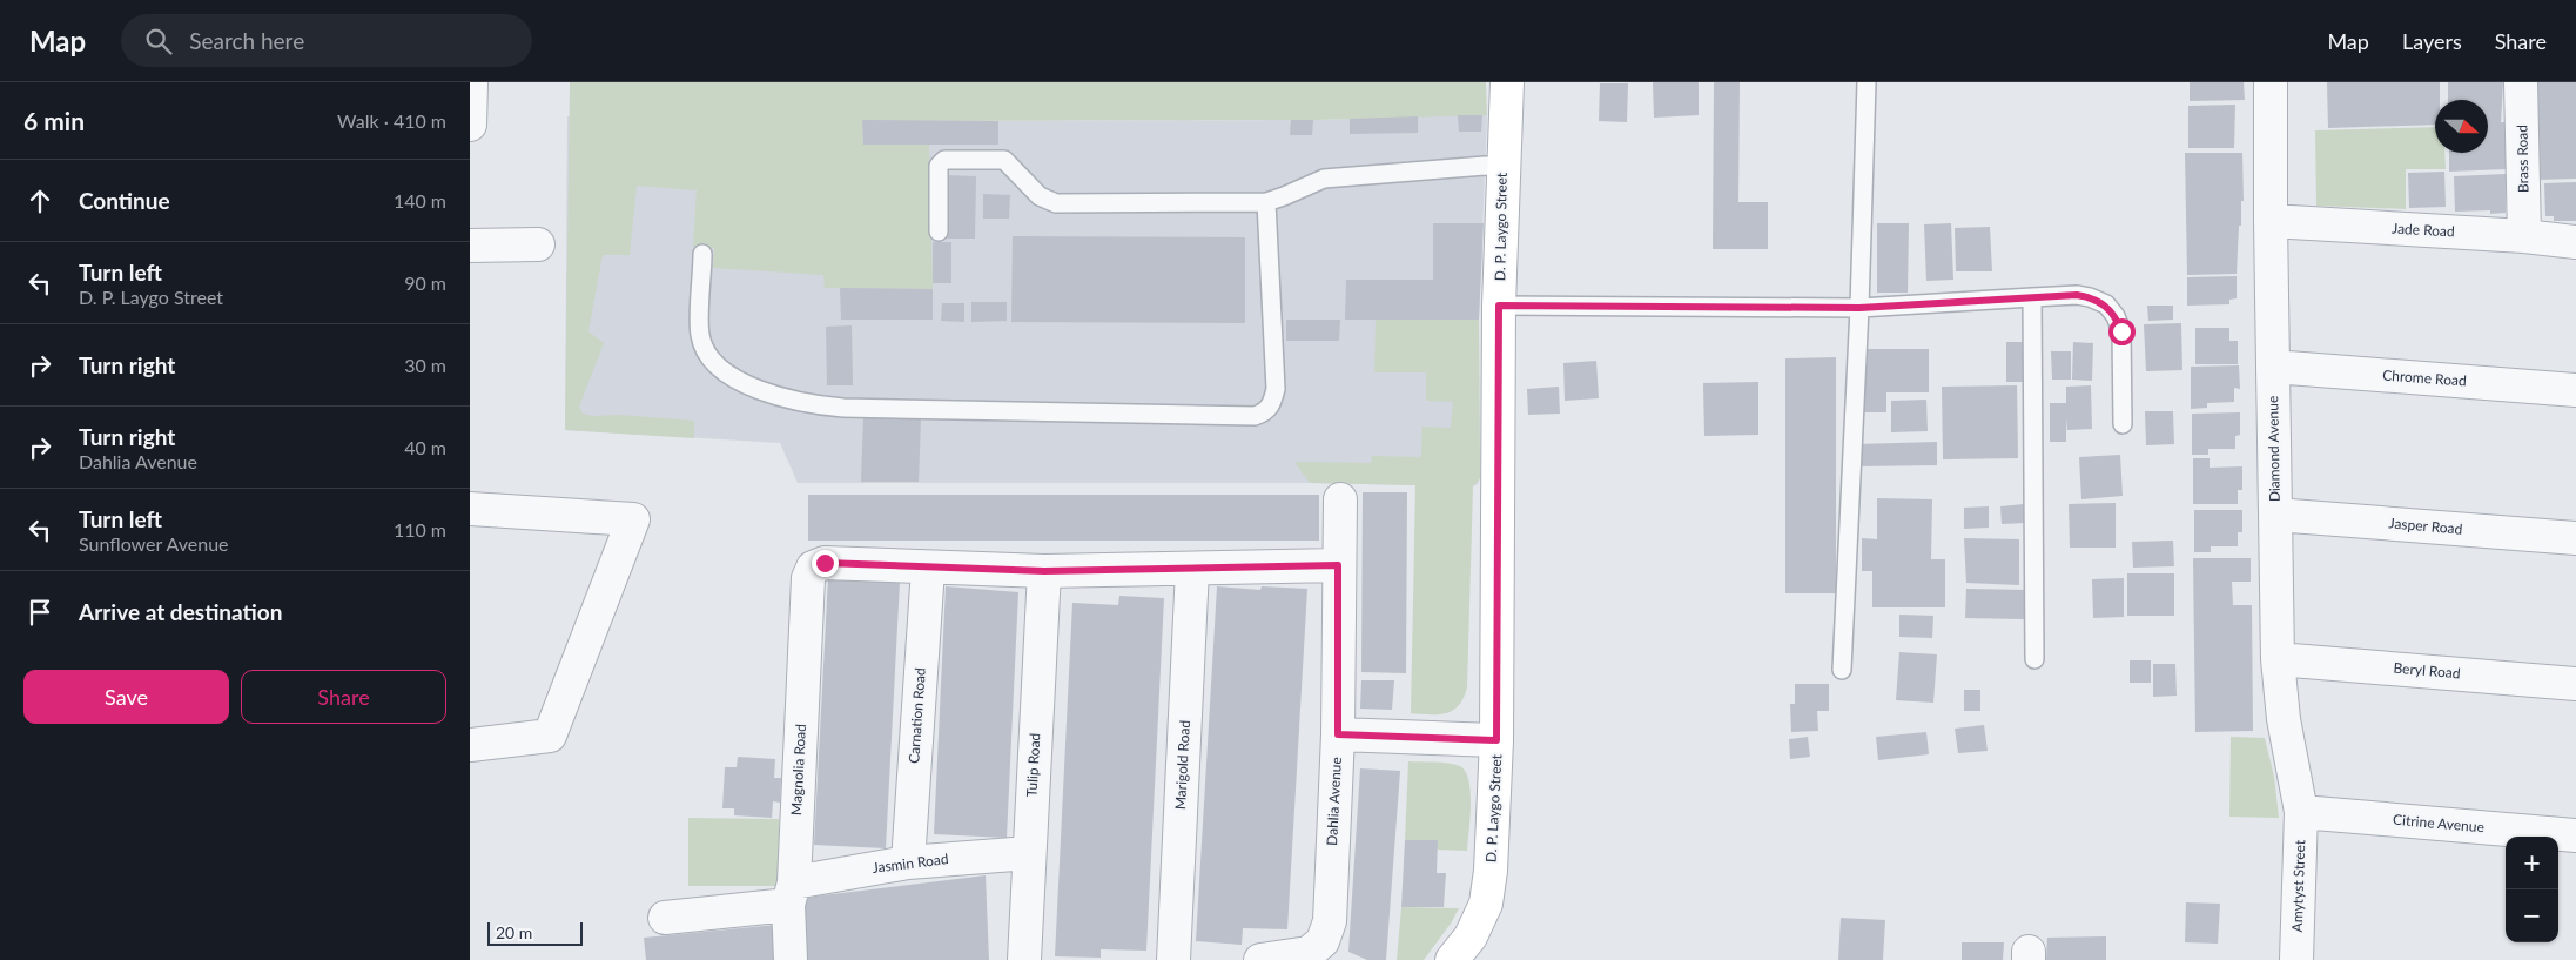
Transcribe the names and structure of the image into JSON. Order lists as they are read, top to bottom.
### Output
{
  "streets": {
    "main road": ["D. P. Laygo Street"],
    "street": [
      "Brass Road",
      "Jade Road",
      "Chrome Road",
      "Diamond Avenue",
      "Jasper Road",
      "Beryl Road",
      "Carnation Road",
      "Tulip Road",
      "Marigold Road",
      "Magnolia Road",
      "Dahlia Avenue",
      "Citrine Avenue",
      "Jasmin Road",
      "Amytyst Street"
    ]
  },
  "crossings": [
    ["Brass Road", "Jade Road"],
    ["Jade Road", "Diamond Avenue"],
    ["Chrome Road", "Diamond Avenue"],
    ["Diamond Avenue", "Jasper Road"],
    ["Diamond Avenue", "Beryl Road"],
    ["Diamond Avenue", "Citrine Avenue"],
    ["Diamond Avenue", "Amytyst Street"],
    ["Carnation Road", "Magnolia Road"],
    ["Carnation Road", "Jasmin Road"],
    ["Tulip Road", "Jasmin Road"],
    ["Magnolia Road", "Jasmin Road"],
    ["Citrine Avenue", "Amytyst Street"]
  ],
  "scale_bar": "20 m",
  "north": "right",
  "page": {
    "header": "Map",
    "search": "Search here",
    "nav": ["Map", "Layers", "Share"],
    "heading": ["6 min", "Walk · 410 m"],
    "list": [
      ["Continue", "140 m"],
      ["Turn left", "D. P. Laygo Street", "90 m"],
      ["Turn right", "30 m"],
      ["Turn right", "Dahlia Avenue", "40 m"],
      ["Turn left", "Sunflower Avenue", "110 m"],
      "Arrive at destination"
    ],
    "buttons": ["Save", "Share"],
    "map_buttons": ["+", "−"],
    "scale": "20 m"
  }
}
